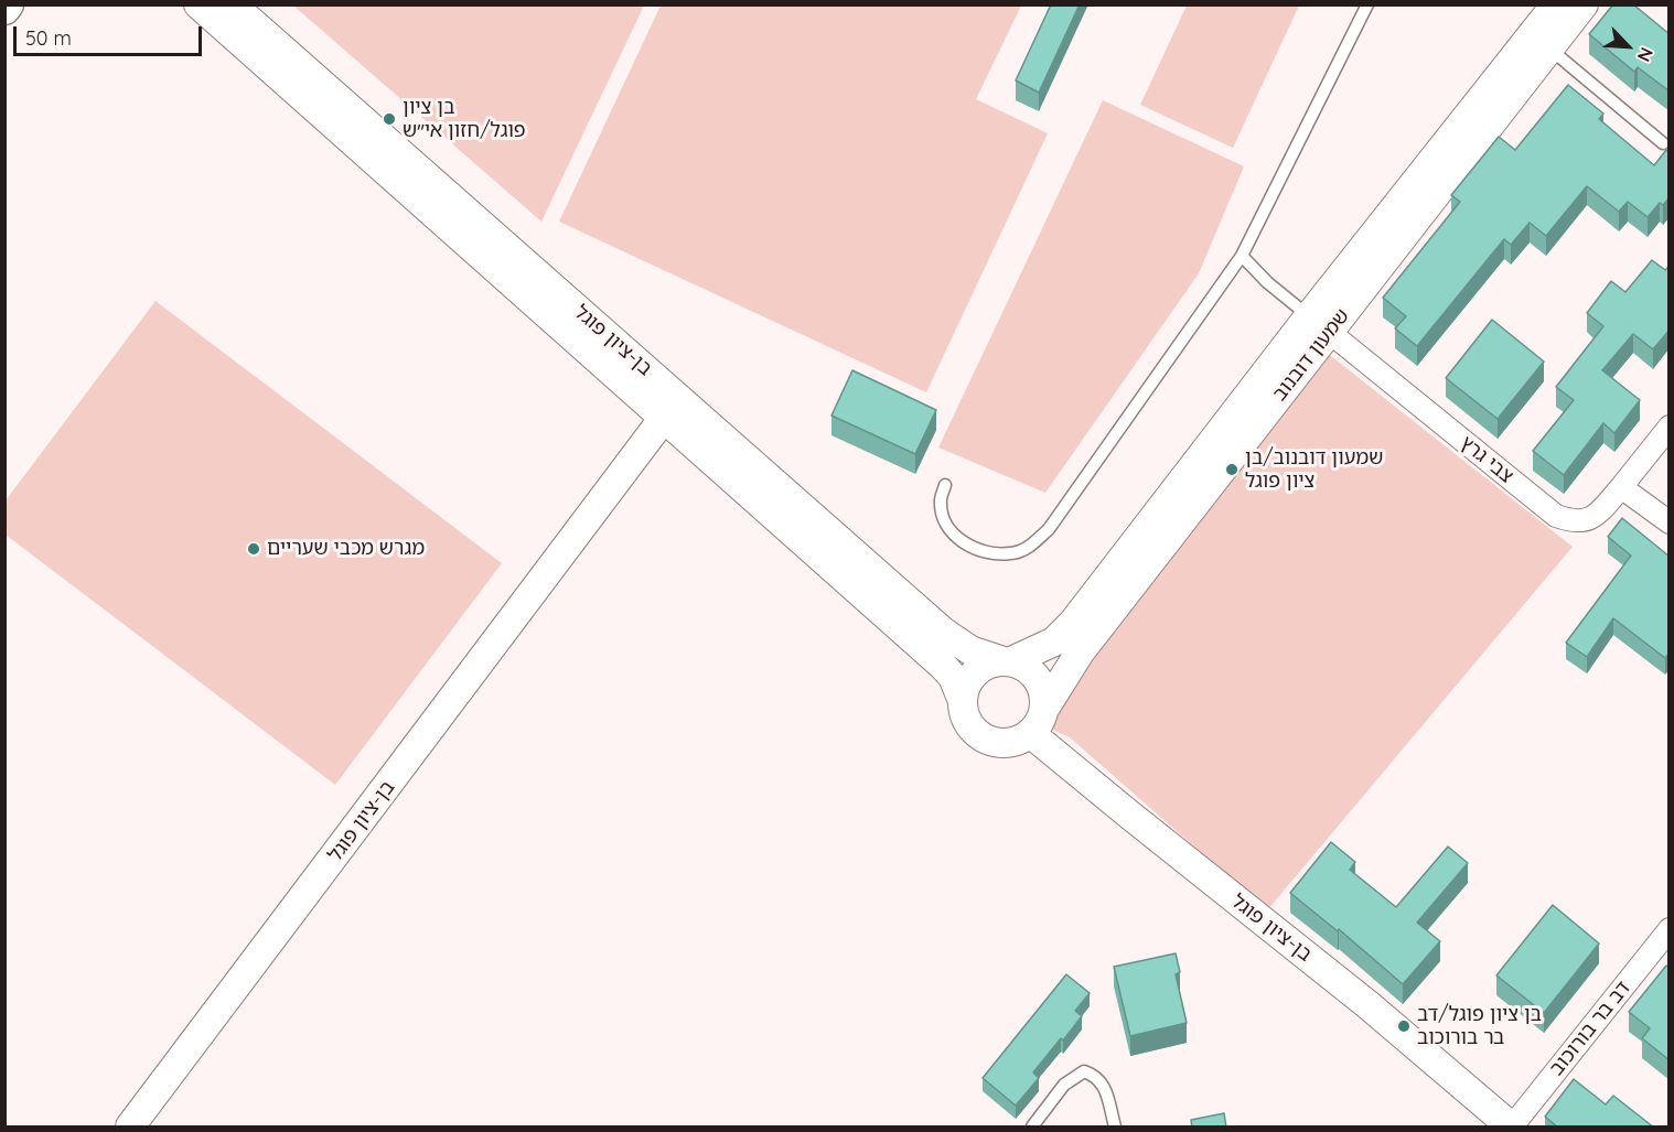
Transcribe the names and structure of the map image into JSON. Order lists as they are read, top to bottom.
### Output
{
  "streets": {
    "street": [
      "בן-ציון פוגל",
      "שמעון דובנוב",
      "צבי גרץ",
      "דב בר בורוכוב"
    ]
  },
  "crossings": [
    ["בן-ציון פוגל", "שמעון דובנוב"],
    ["בן-ציון פוגל", "דב בר בורוכוב"],
    ["שמעון דובנוב", "צבי גרץ"]
  ],
  "places": [
    "בן ציון פוגל/חזון אי״ש",
    "שמעון דובנוב/בן ציון פוגל",
    "מגרש מכבי שעריים",
    "בן ציון פוגל/דב בר בורוכוב"
  ],
  "scale_bar": "50 m",
  "north": "bottom right"
}
